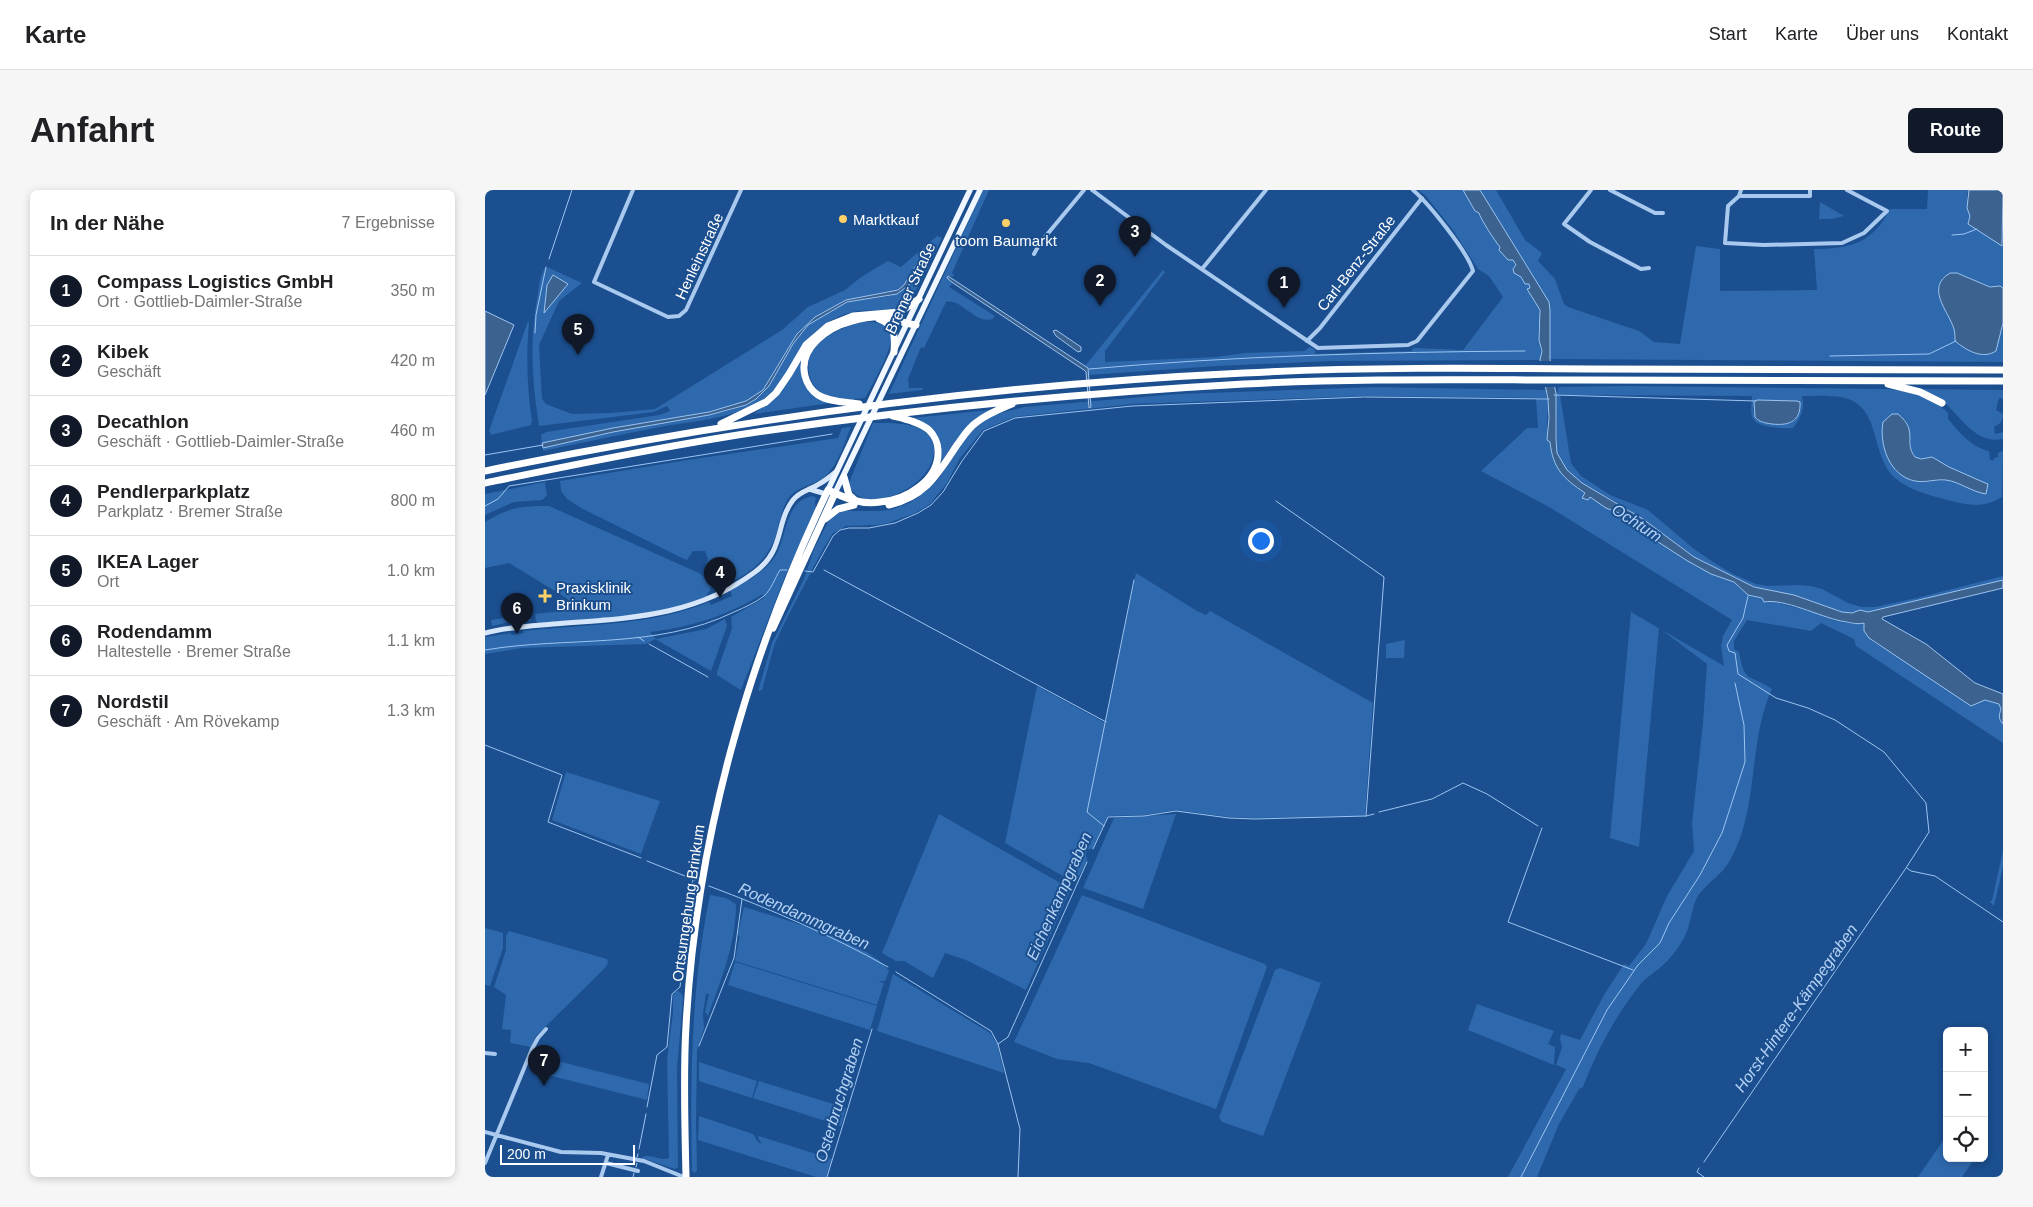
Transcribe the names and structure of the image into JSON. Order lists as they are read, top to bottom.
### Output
{
  "streets": {
    "highway": ["Ortsumgehung Brinkum"],
    "main road": ["Bremer Straße"],
    "street": ["Henleinstraße", "Carl-Benz-Straße"]
  },
  "crossings": [
    ["Bremer Straße", "Ortsumgehung Brinkum"]
  ],
  "water": [
    "Ochtum",
    "Eichenkampgraben",
    "Rodendammgraben",
    "Horst-Hintere-Kämpegraben",
    "Osterbruchgraben"
  ],
  "places": {
    "other": ["Marktkauf", "toom Baumarkt"],
    "health": ["Praxisklinik Brinkum"]
  },
  "scale_bar": "200 m",
  "page": {
    "header": "Karte",
    "nav": [
      "Start",
      "Karte",
      "Über uns",
      "Kontakt"
    ],
    "buttons": "Route",
    "title": "Anfahrt",
    "heading": ["In der Nähe", "7 Ergebnisse"],
    "pins": [
      "3",
      "2",
      "1",
      "5",
      "4",
      "6",
      "7"
    ],
    "list": [
      {
        "mark": "1",
        "name": "Compass Logistics GmbH",
        "note": "Ort · Gottlieb-Daimler-Straße",
        "value": "350 m"
      },
      {
        "mark": "2",
        "name": "Kibek",
        "note": "Geschäft",
        "value": "420 m"
      },
      {
        "mark": "3",
        "name": "Decathlon",
        "note": "Geschäft · Gottlieb-Daimler-Straße",
        "value": "460 m"
      },
      {
        "mark": "4",
        "name": "Pendlerparkplatz",
        "note": "Parkplatz · Bremer Straße",
        "value": "800 m"
      },
      {
        "mark": "5",
        "name": "IKEA Lager",
        "note": "Ort",
        "value": "1.0 km"
      },
      {
        "mark": "6",
        "name": "Rodendamm",
        "note": "Haltestelle · Bremer Straße",
        "value": "1.1 km"
      },
      {
        "mark": "7",
        "name": "Nordstil",
        "note": "Geschäft · Am Rövekamp",
        "value": "1.3 km"
      }
    ],
    "map_buttons": ["+", "−"],
    "scale": "200 m"
  }
}
